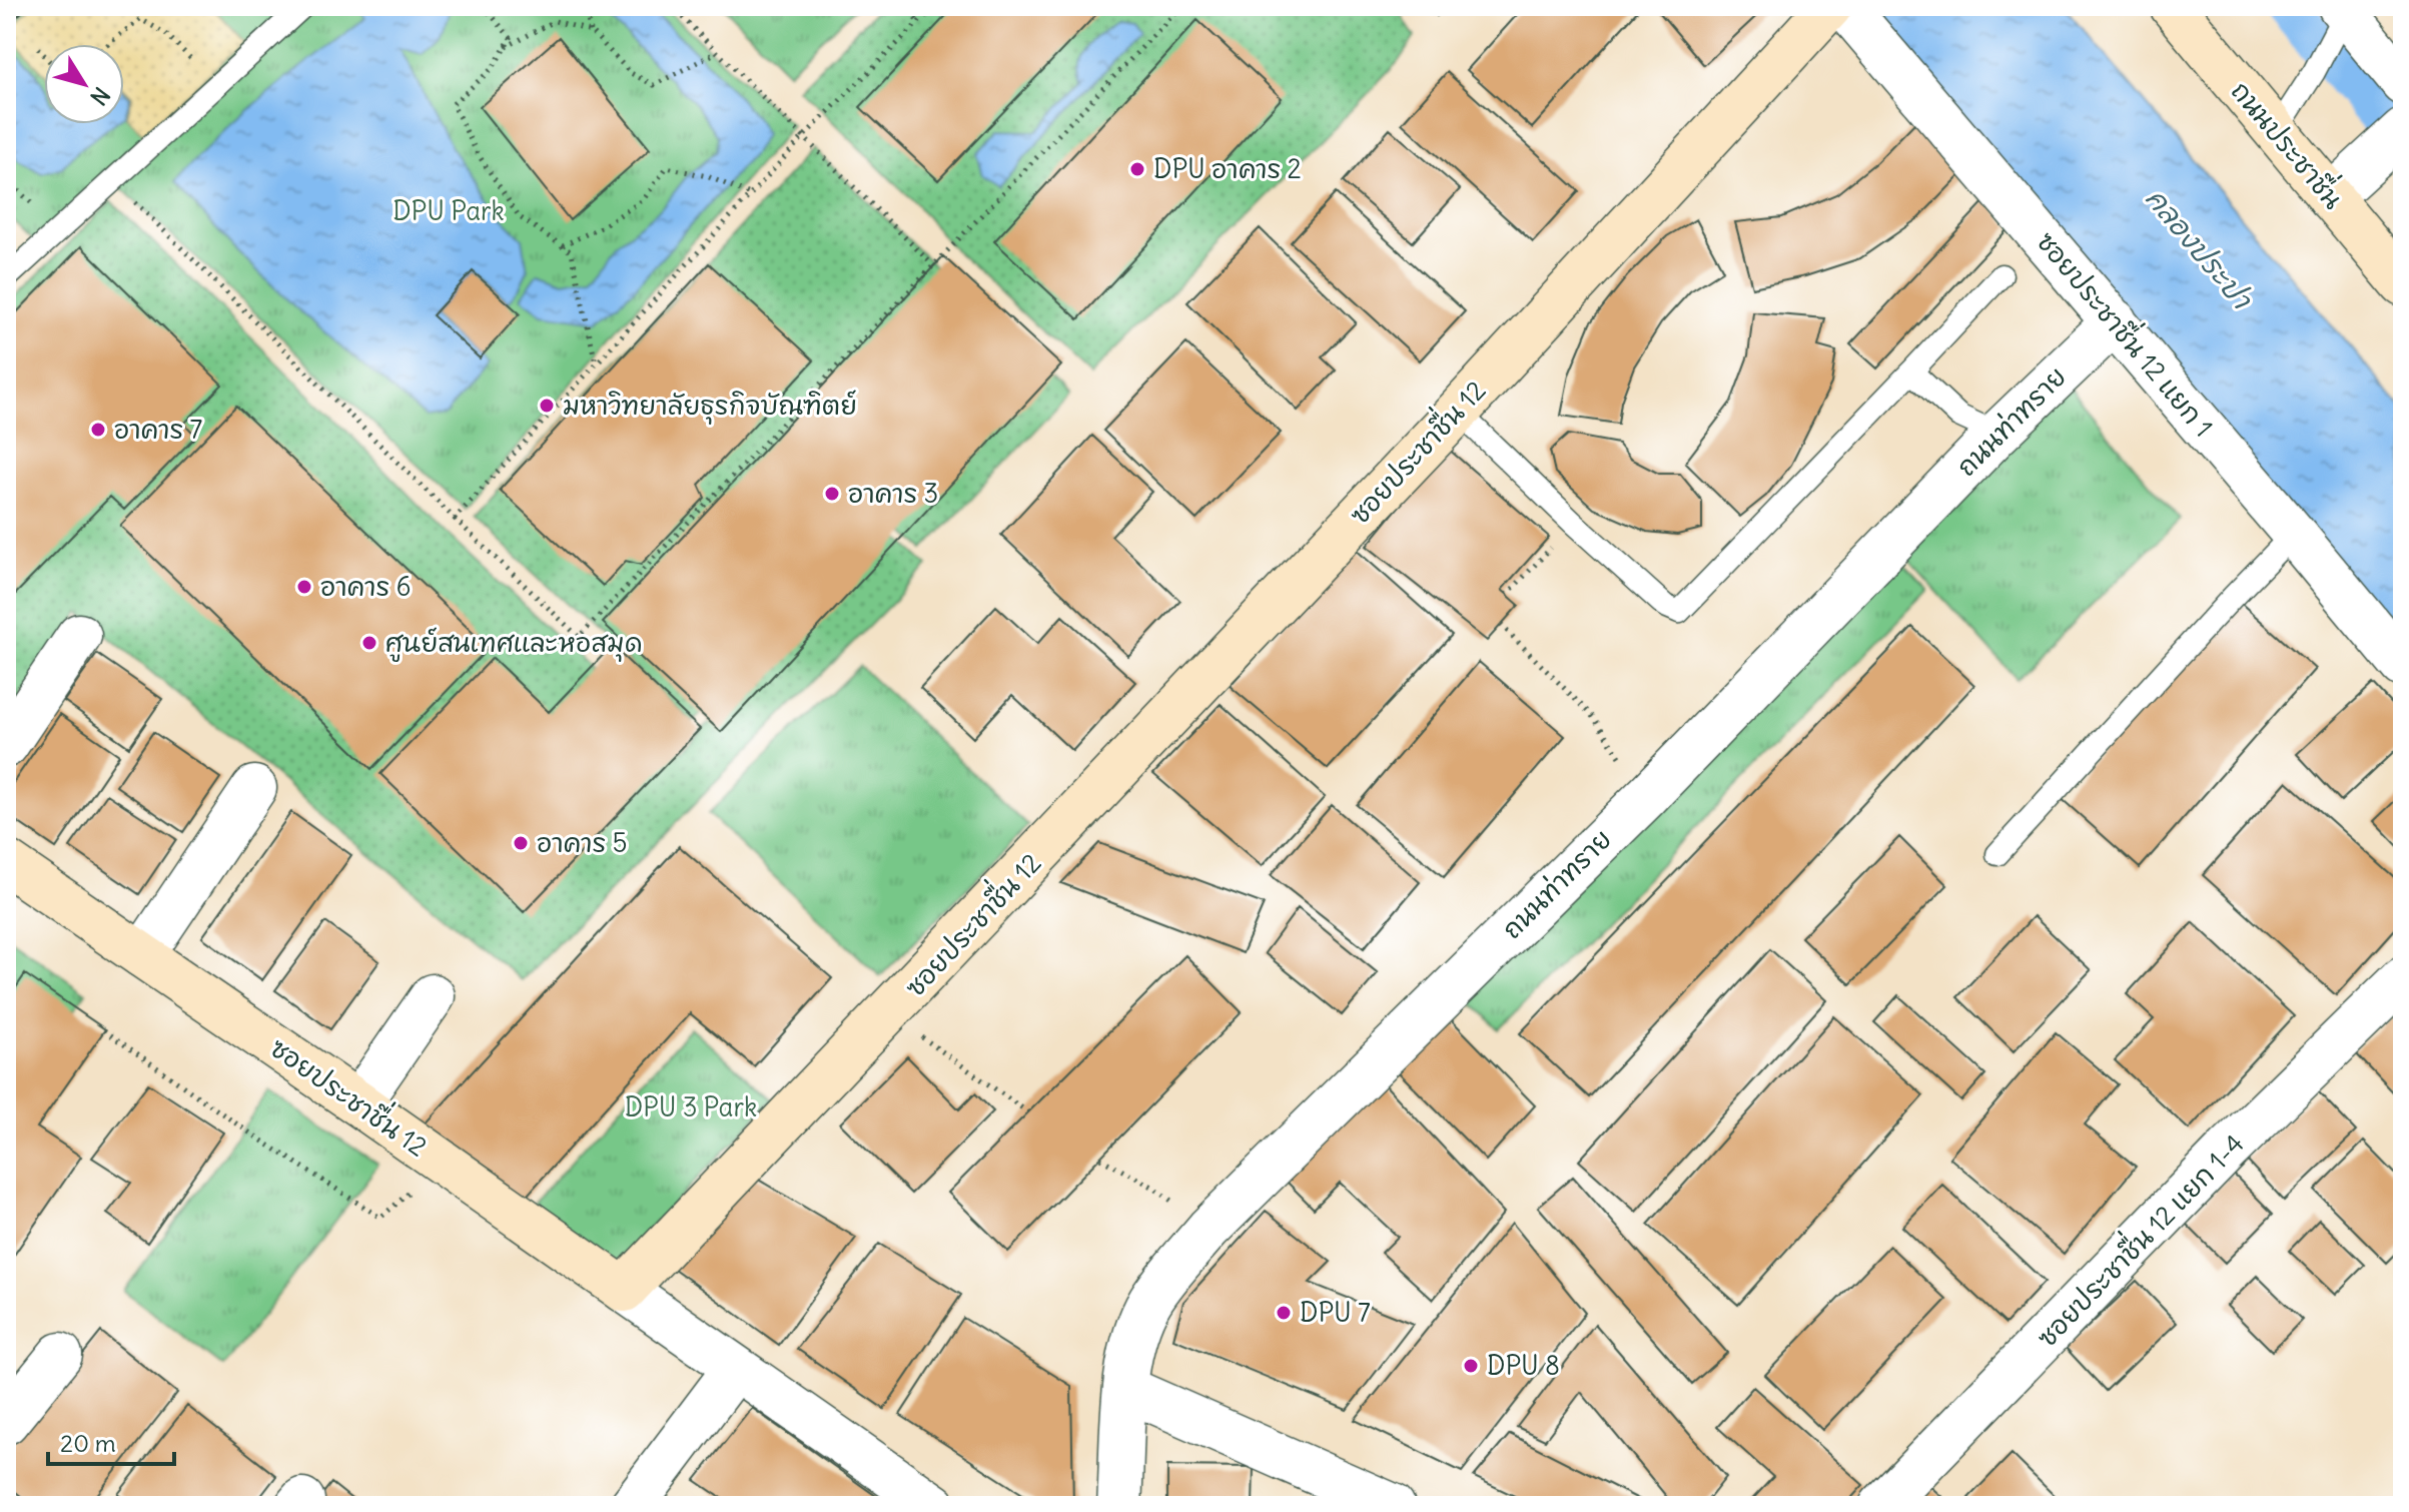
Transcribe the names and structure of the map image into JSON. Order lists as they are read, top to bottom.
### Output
{
  "streets": {
    "main road": ["ถนนประชาชื่น", "ซอยประชาชื่น 12"],
    "street": ["ซอยประชาชื่น 12 แยก 1", "ถนนท่าทราย", "ซอยประชาชื่น 12 แยก 1-4"]
  },
  "crossings": [
    ["ซอยประชาชื่น 12 แยก 1", "ถนนท่าทราย"]
  ],
  "water": ["คลองประปา"],
  "parks": ["DPU Park", "DPU 3 Park"],
  "places": [
    "DPU อาคาร 2",
    "มหาวิทยาลัยธุรกิจบัณฑิตย์",
    "อาคาร 7",
    "อาคาร 3",
    "อาคาร 6",
    "ศูนย์สนเทศและหอสมุด",
    "อาคาร 5",
    "DPU 7",
    "DPU 8"
  ],
  "scale_bar": "20 m",
  "north": "bottom right"
}
